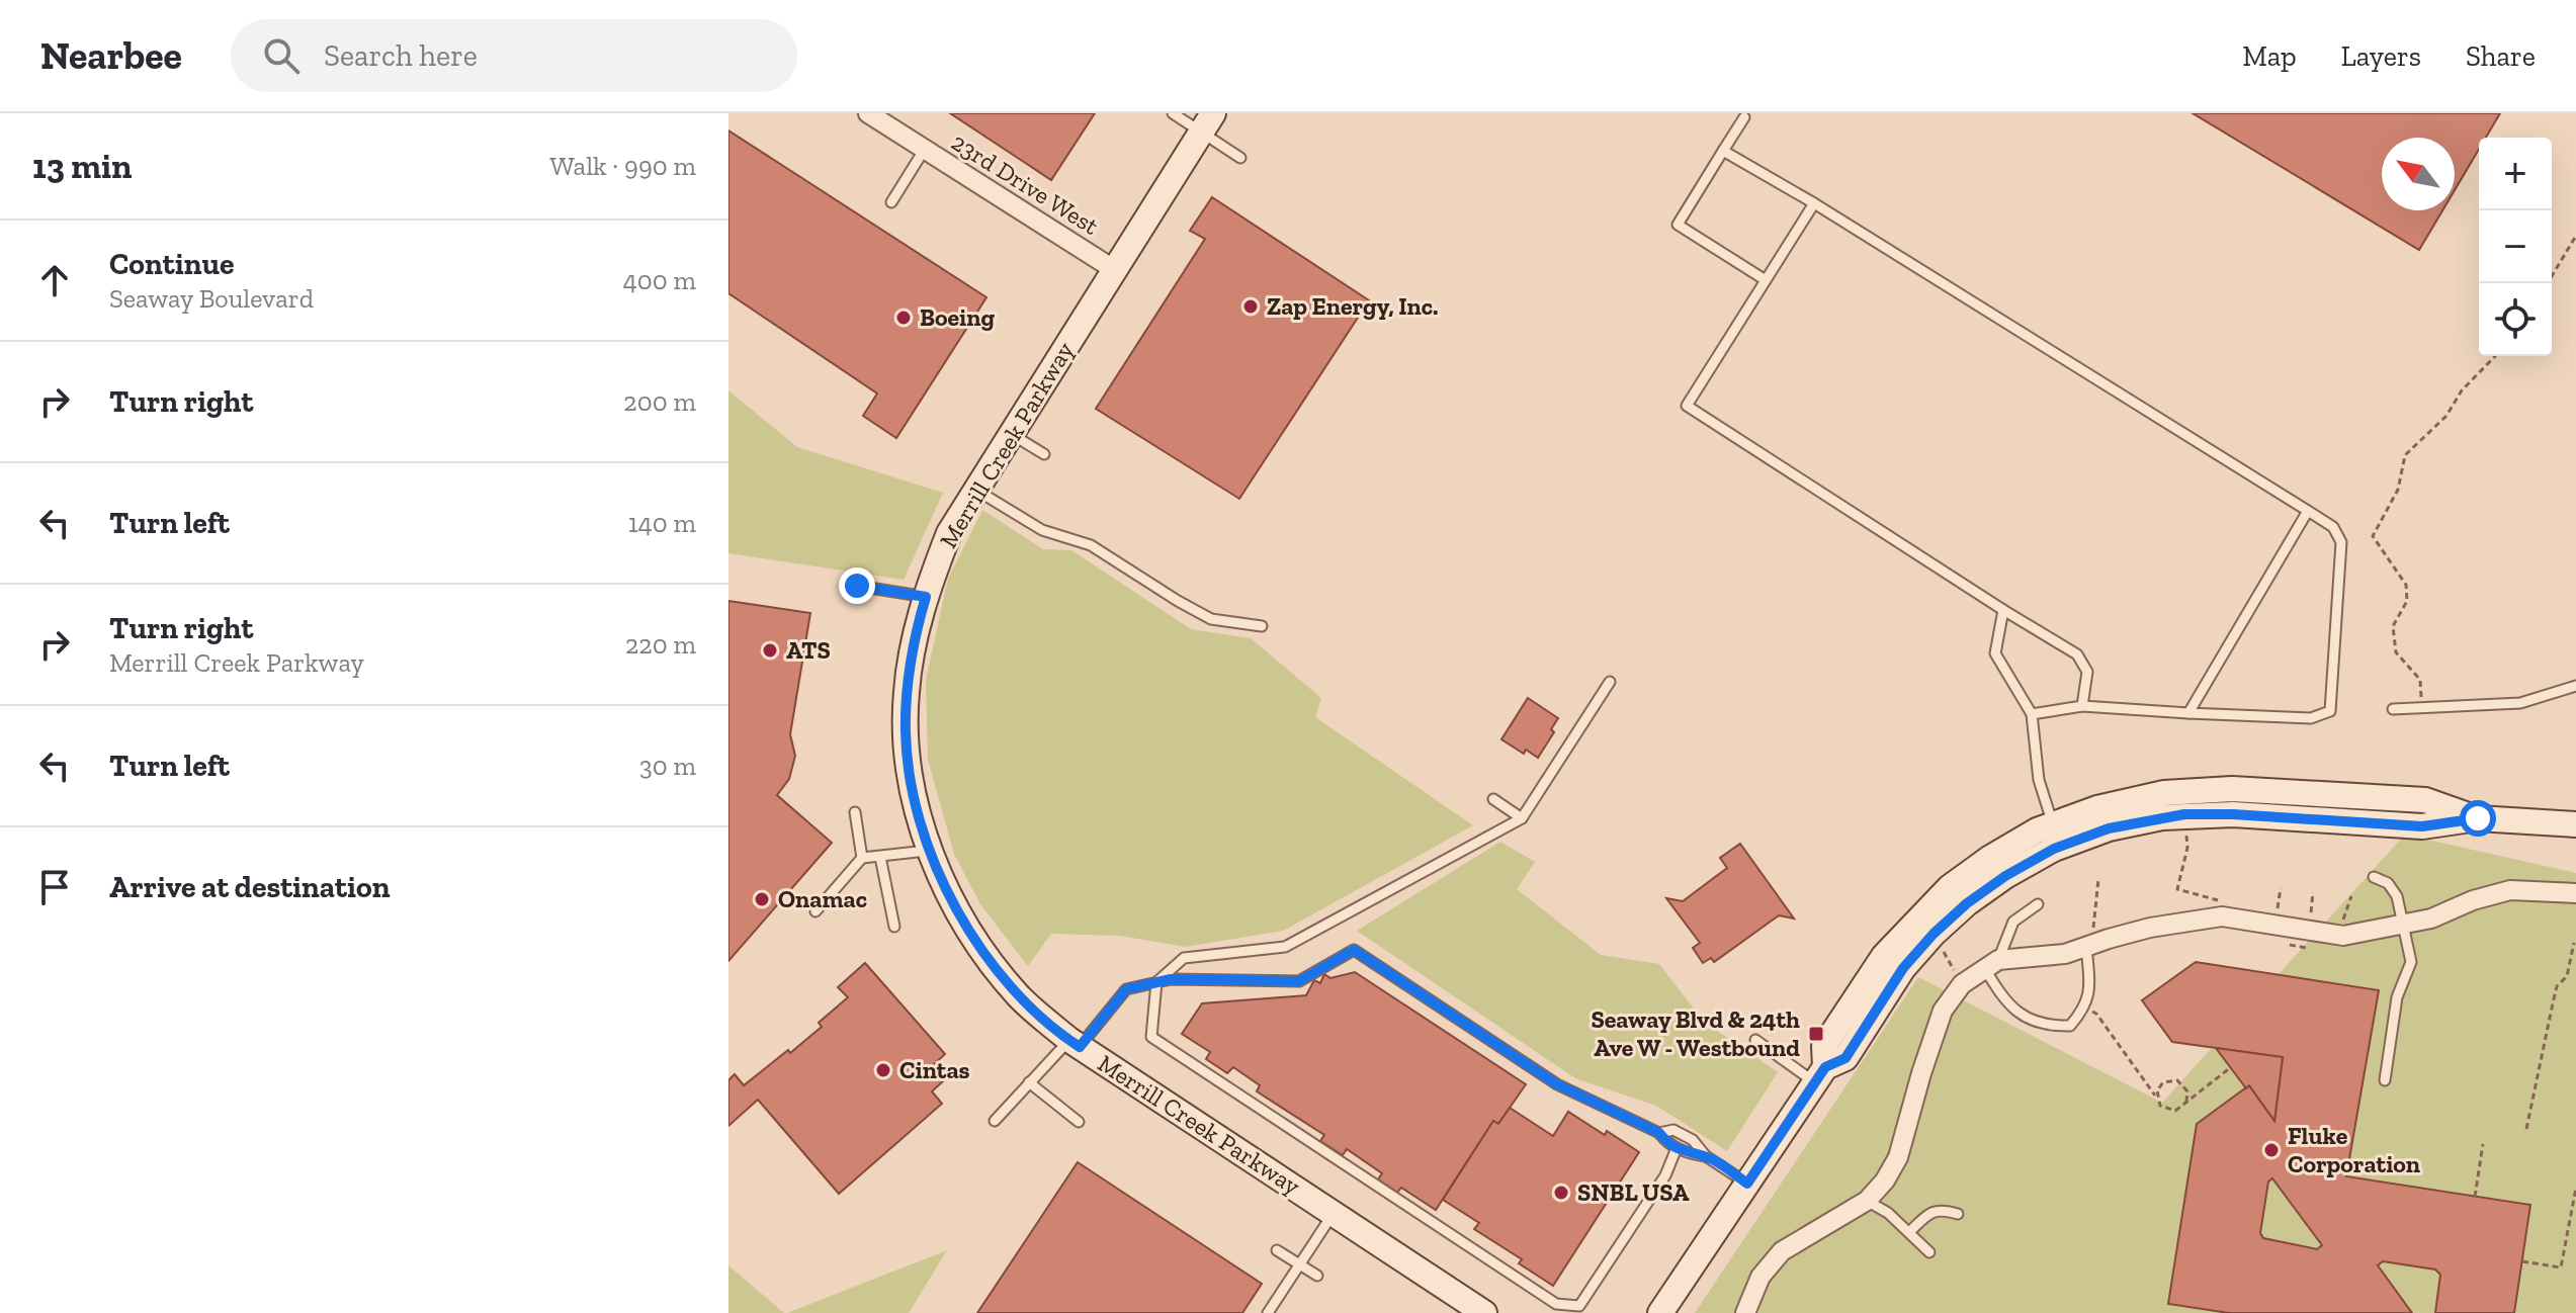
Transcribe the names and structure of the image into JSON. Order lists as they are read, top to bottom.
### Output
{
  "streets": {
    "street": ["23rd Drive West", "Merrill Creek Parkway"]
  },
  "crossings": [
    ["23rd Drive West", "Merrill Creek Parkway"]
  ],
  "places": {
    "other": [
      "Zap Energy, Inc.",
      "Boeing",
      "ATS",
      "Onamac",
      "Cintas",
      "Fluke Corporation",
      "SNBL USA"
    ],
    "transit": ["Seaway Blvd & 24th Ave W - Westbound"]
  },
  "north": "top left",
  "page": {
    "header": "Nearbee",
    "search": "Search here",
    "nav": ["Map", "Layers", "Share"],
    "heading": ["13 min", "Walk · 990 m"],
    "map_buttons": ["+", "−"],
    "list": [
      ["Continue", "Seaway Boulevard", "400 m"],
      ["Turn right", "200 m"],
      ["Turn left", "140 m"],
      ["Turn right", "Merrill Creek Parkway", "220 m"],
      ["Turn left", "30 m"],
      "Arrive at destination"
    ]
  }
}
